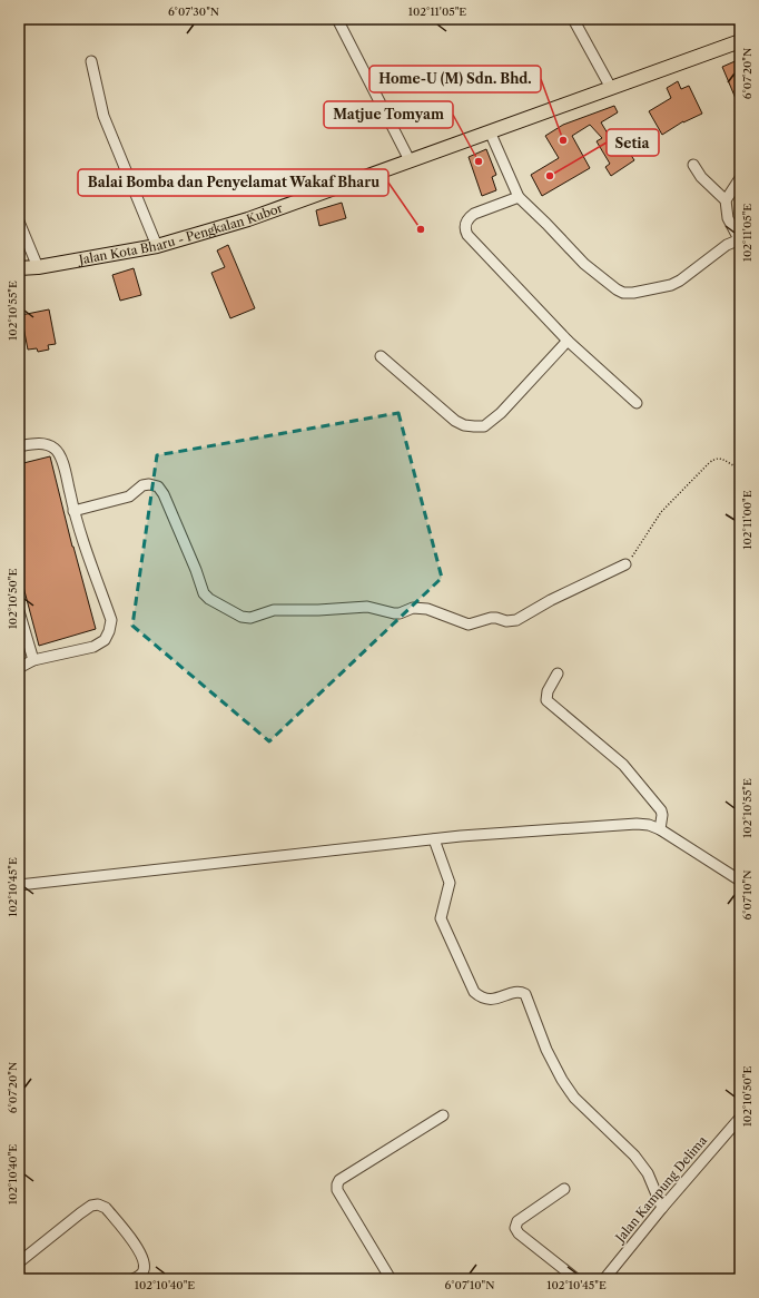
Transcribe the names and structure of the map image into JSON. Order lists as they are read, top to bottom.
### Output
{
  "streets": {
    "main road": ["Jalan Kota Bharu - Pengkalan Kubor"],
    "street": ["Jalan Kampung Delima"]
  },
  "places": [
    "Home-U (M) Sdn. Bhd.",
    "Matjue Tomyam",
    "Setia",
    "Balai Bomba dan Penyelamat Wakaf Bharu"
  ],
  "coordinates": [
    "6°07'30\"N",
    "102°11'05\"E",
    "6°07'20\"N",
    "102°10'55\"E",
    "102°11'00\"E",
    "102°10'50\"E",
    "102°10'45\"E",
    "6°07'10\"N",
    "102°10'40\"E"
  ]
}
